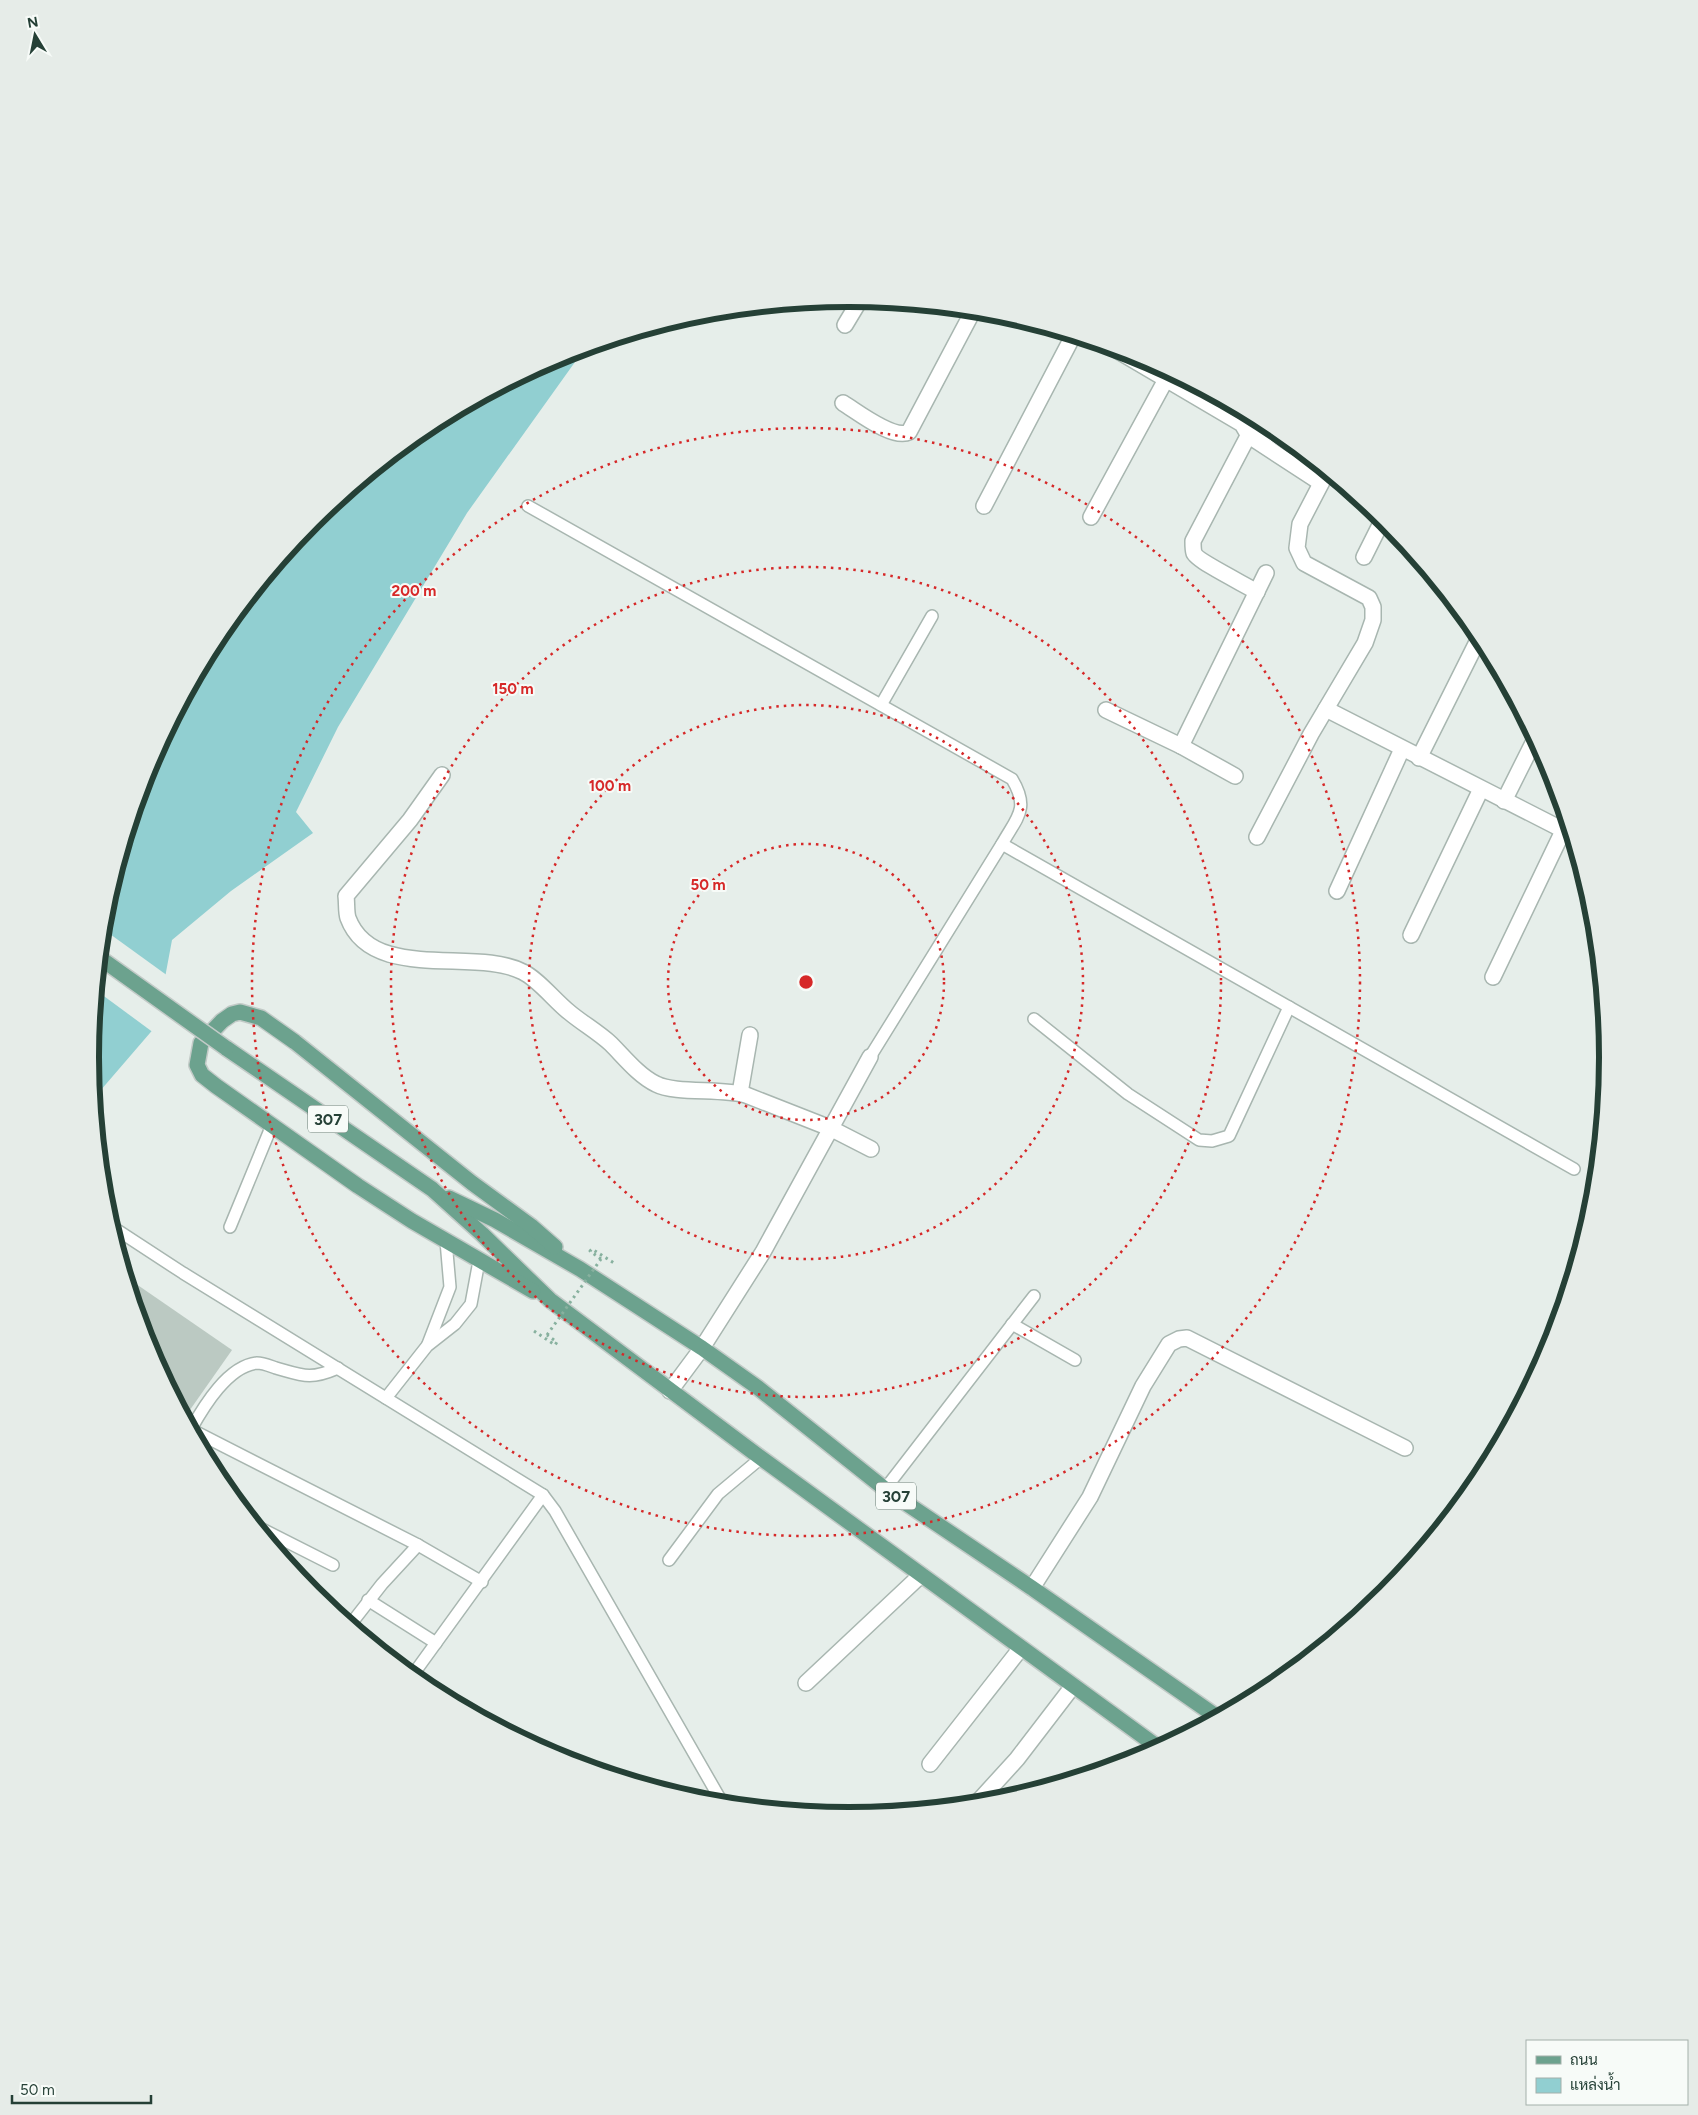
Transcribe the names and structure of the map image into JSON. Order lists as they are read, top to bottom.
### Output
{
  "streets": {
    "main road": ["307"]
  },
  "legend": ["ถนน", "แหล่งน้ำ"],
  "scale_bar": "50 m",
  "north": "top",
  "rings": [
    "200 m",
    "150 m",
    "100 m",
    "50 m"
  ]
}
